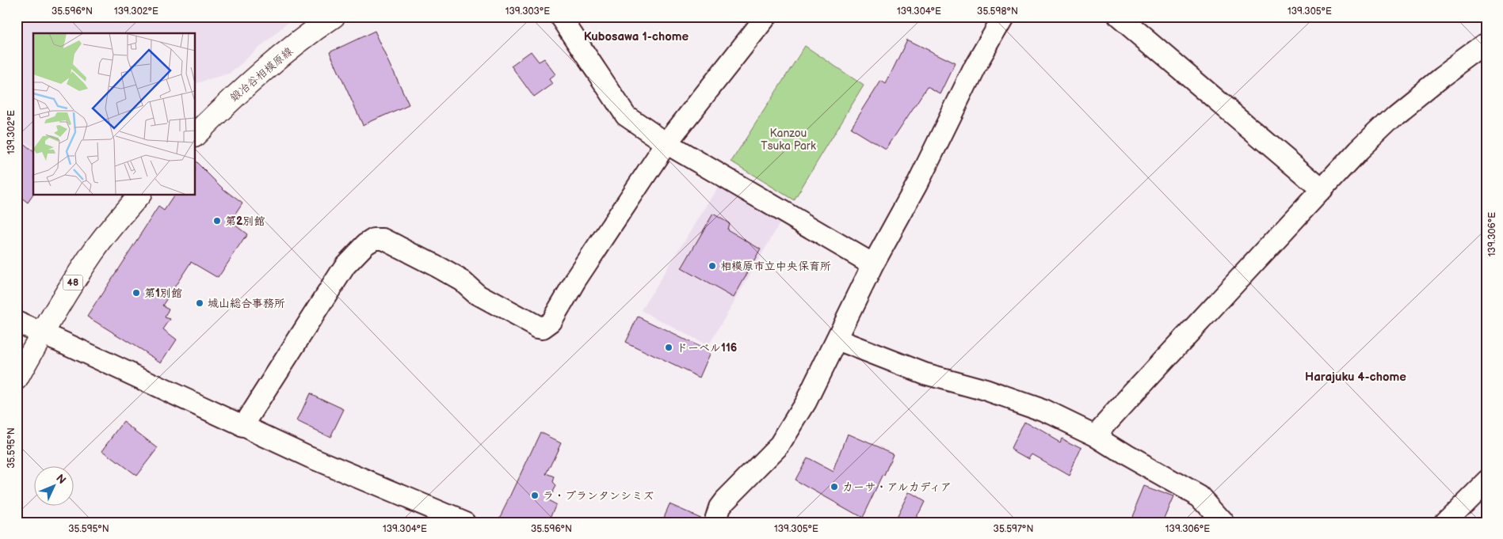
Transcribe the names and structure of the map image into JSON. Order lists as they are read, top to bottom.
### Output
{
  "streets": {
    "main road": ["鍛冶谷相模原線", "48"]
  },
  "districts": ["Kubosawa 1-chome", "Harajuku 4-chome"],
  "parks": ["Kanzou Tsuka Park"],
  "places": [
    "第2別館",
    "相模原市立中央保育所",
    "第1別館",
    "城山総合事務所",
    "ドーベル116",
    "カーサ・アルカディア",
    "ラ・プランタンシミズ"
  ],
  "north": "top right",
  "coordinates": [
    "35.596°N",
    "139.302°E",
    "139.303°E",
    "139.304°E",
    "35.598°N",
    "139.305°E",
    "139.306°E",
    "35.595°N",
    "35.597°N"
  ]
}
